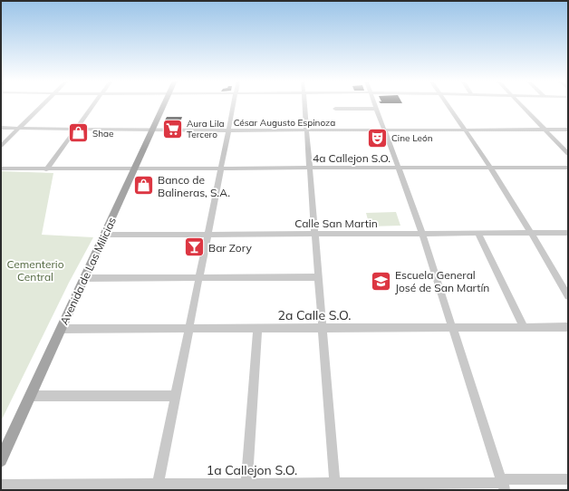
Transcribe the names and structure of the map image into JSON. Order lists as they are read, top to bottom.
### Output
{
  "streets": {
    "main road": ["Avenida de Las Milicias"],
    "street": [
      "César Augusto Espinoza",
      "4a Callejon S.O.",
      "Calle San Martin",
      "2a Calle S.O.",
      "1a Callejon S.O."
    ]
  },
  "crossings": [
    ["César Augusto Espinoza", "Avenida de Las Milicias"],
    ["4a Callejon S.O.", "Avenida de Las Milicias"],
    ["Calle San Martin", "Avenida de Las Milicias"],
    ["Avenida de Las Milicias", "2a Calle S.O."]
  ],
  "parks": ["Cementerio Central"],
  "places": {
    "supermarket": ["Aura Lila Tercero"],
    "shop": ["Shae", "Banco de Balineras, S.A."],
    "theatre": ["Cine León"],
    "bar": ["Bar Zory"],
    "school or university": ["Escuela General José de San Martín"]
  }
}
